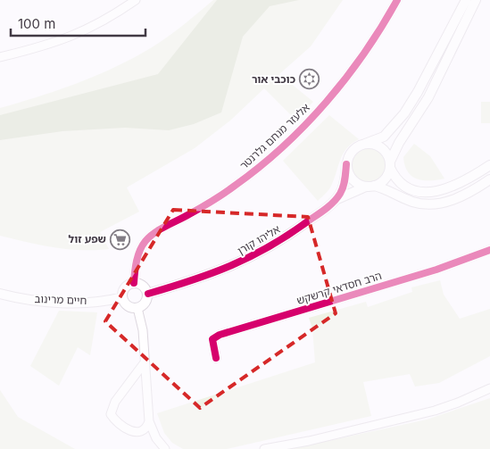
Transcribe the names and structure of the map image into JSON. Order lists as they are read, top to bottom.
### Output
{
  "streets": {
    "street": [
      "אלעזר מנחם גלרנטר",
      "אליהו קורן",
      "הרב חסדאי קרשקש",
      "חיים מרינוב"
    ]
  },
  "crossings": [
    ["אלעזר מנחם גלרנטר", "אליהו קורן"],
    ["אלעזר מנחם גלרנטר", "חיים מרינוב"],
    ["אליהו קורן", "חיים מרינוב"]
  ],
  "places": {
    "synagogue": ["כוכבי אור"],
    "supermarket": ["שפע זול"]
  },
  "scale_bar": "100 m"
}
